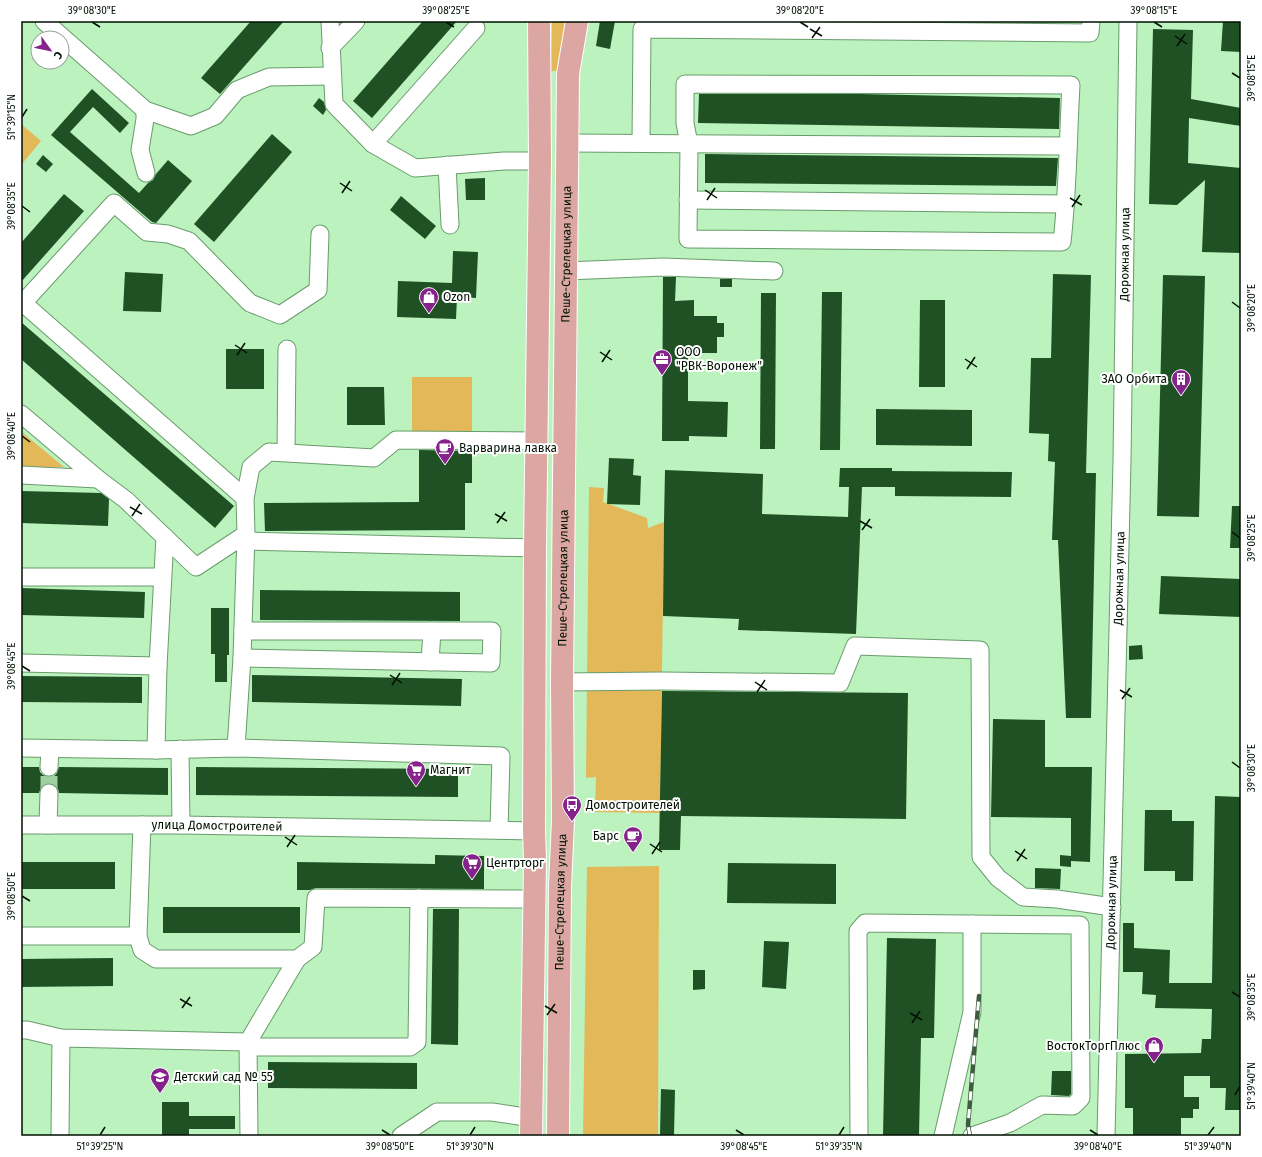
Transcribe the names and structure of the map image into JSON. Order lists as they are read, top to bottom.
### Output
{
  "streets": {
    "main road": ["Пеше-Стрелецкая улица"],
    "street": ["Дорожная улица", "улица Домостроителей"]
  },
  "places": {
    "shop": ["Ozon", "ВостокТоргПлюс"],
    "office": ["ООО \"РВК-Воронеж\""],
    "building": ["ЗАО Орбита"],
    "cafe": ["Варварина лавка", "Барс"],
    "supermarket": ["Магнит", "Центрторг"],
    "bus stop": ["Домостроителей"],
    "school or university": ["Детский сад № 55"]
  },
  "north": "bottom right",
  "coordinates": [
    "39°08'30\"E",
    "39°08'25\"E",
    "39°08'20\"E",
    "39°08'15\"E",
    "51°39'15\"N",
    "39°08'35\"E",
    "39°08'40\"E",
    "39°08'45\"E",
    "39°08'50\"E",
    "51°39'40\"N",
    "51°39'25\"N",
    "51°39'30\"N",
    "51°39'35\"N"
  ]
}
